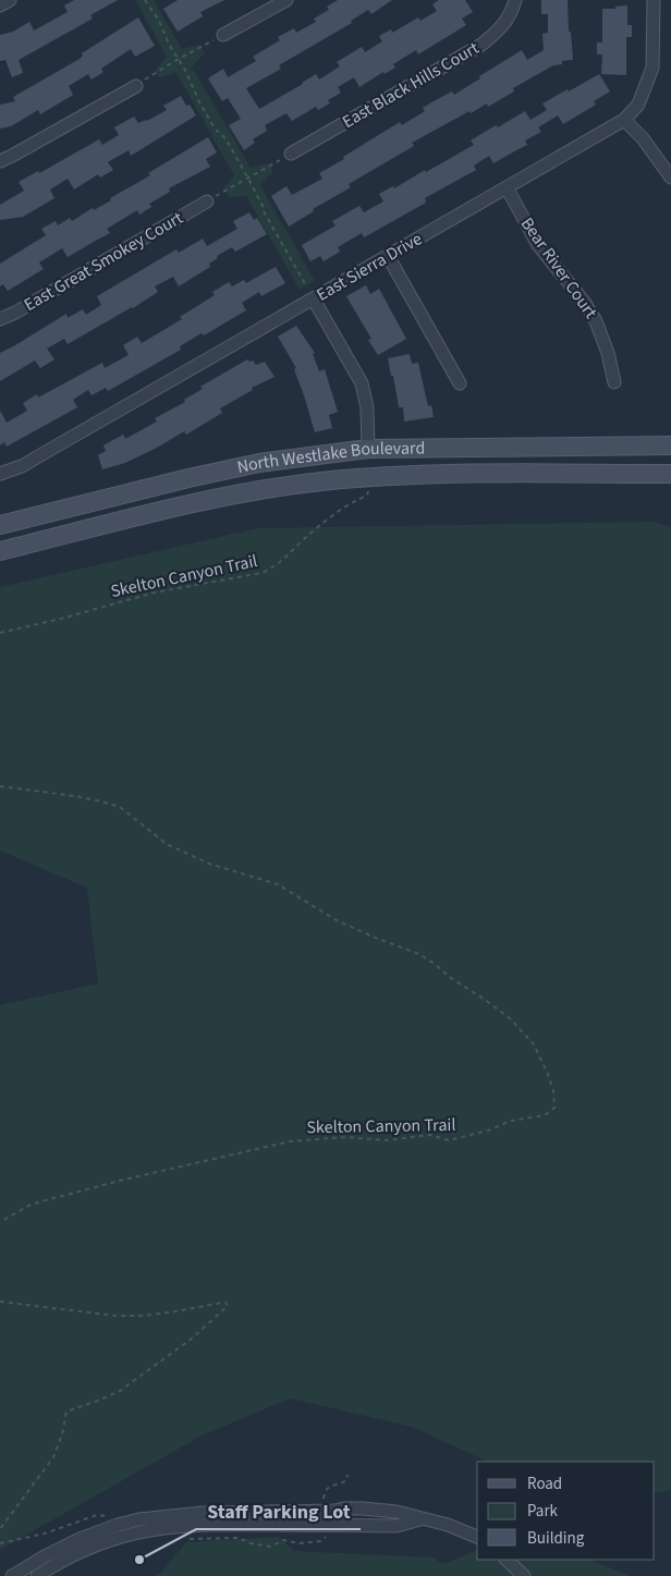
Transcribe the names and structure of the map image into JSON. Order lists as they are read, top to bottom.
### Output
{
  "streets": {
    "main road": ["North Westlake Boulevard"],
    "street": [
      "East Black Hills Court",
      "East Great Smokey Court",
      "East Sierra Drive",
      "Bear River Court"
    ],
    "path": ["Skelton Canyon Trail"]
  },
  "crossings": [
    ["East Sierra Drive", "Bear River Court"],
    ["North Westlake Boulevard", "Skelton Canyon Trail"]
  ],
  "places": ["Staff Parking Lot"],
  "legend": ["Road", "Park", "Building"]
}
